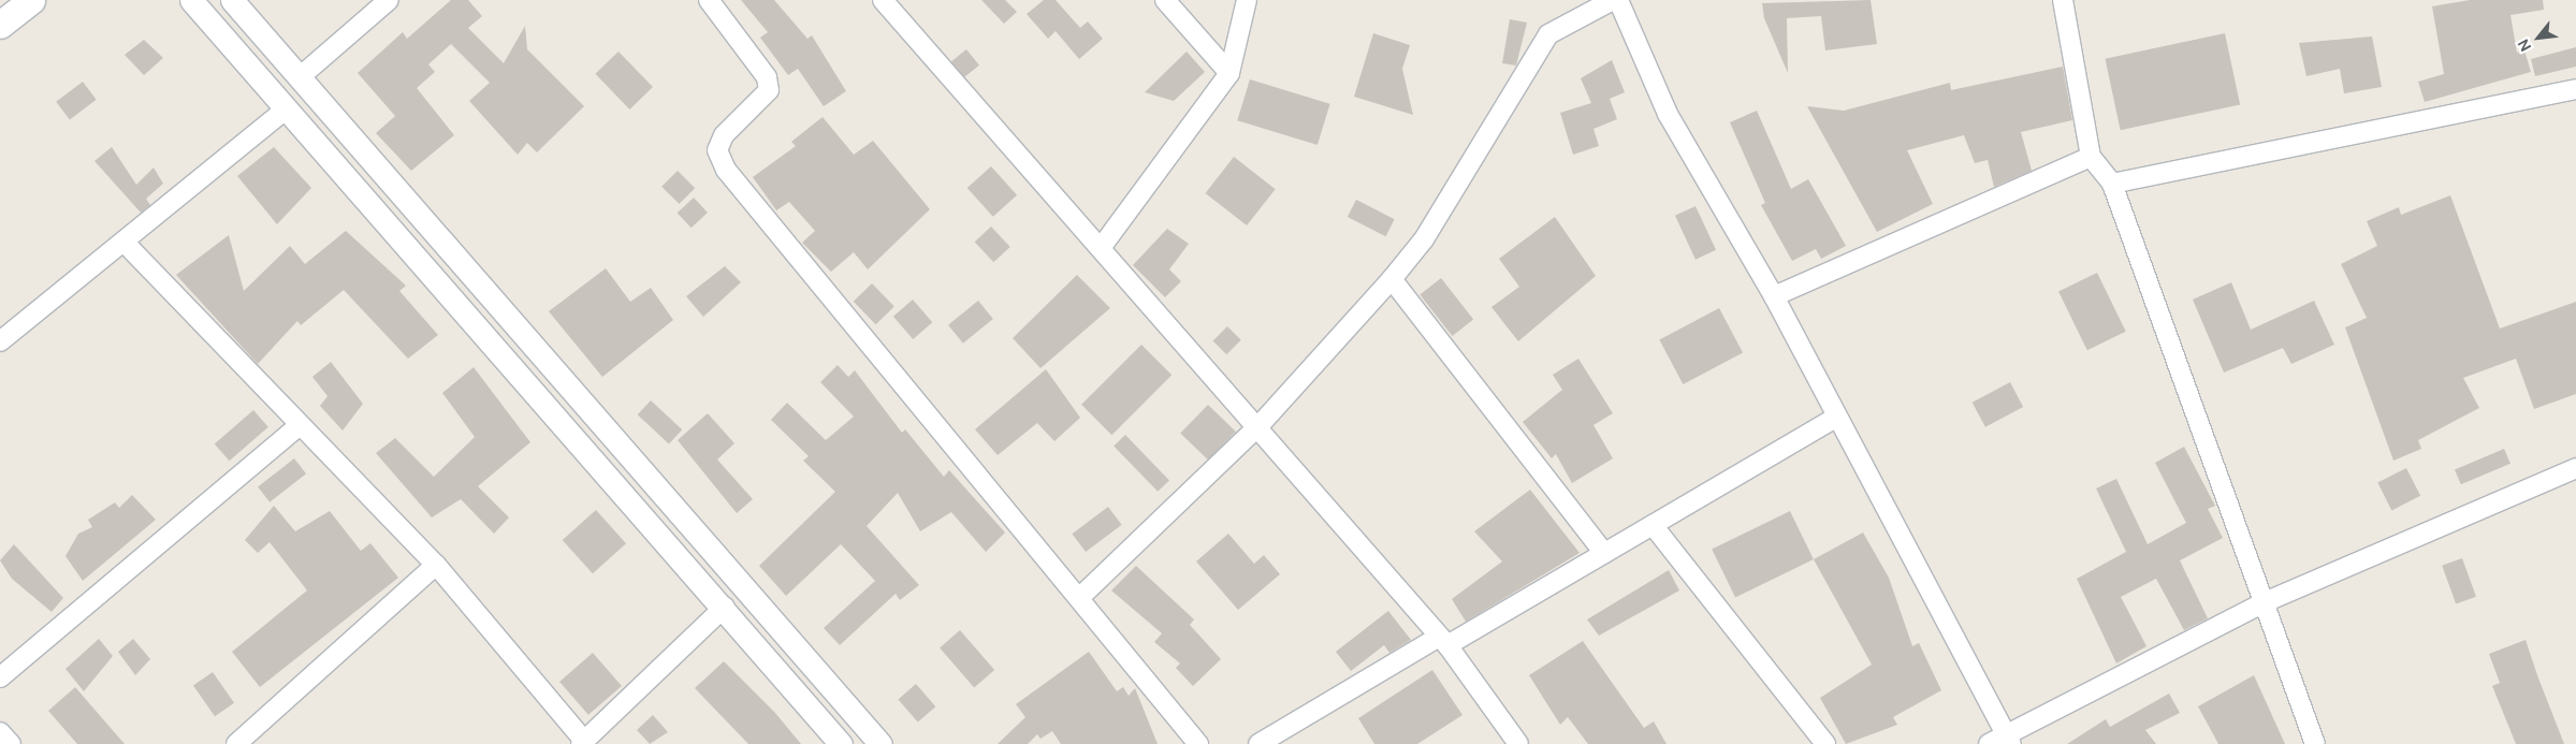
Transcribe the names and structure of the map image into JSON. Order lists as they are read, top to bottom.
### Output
{
  "north": "bottom left"
}
